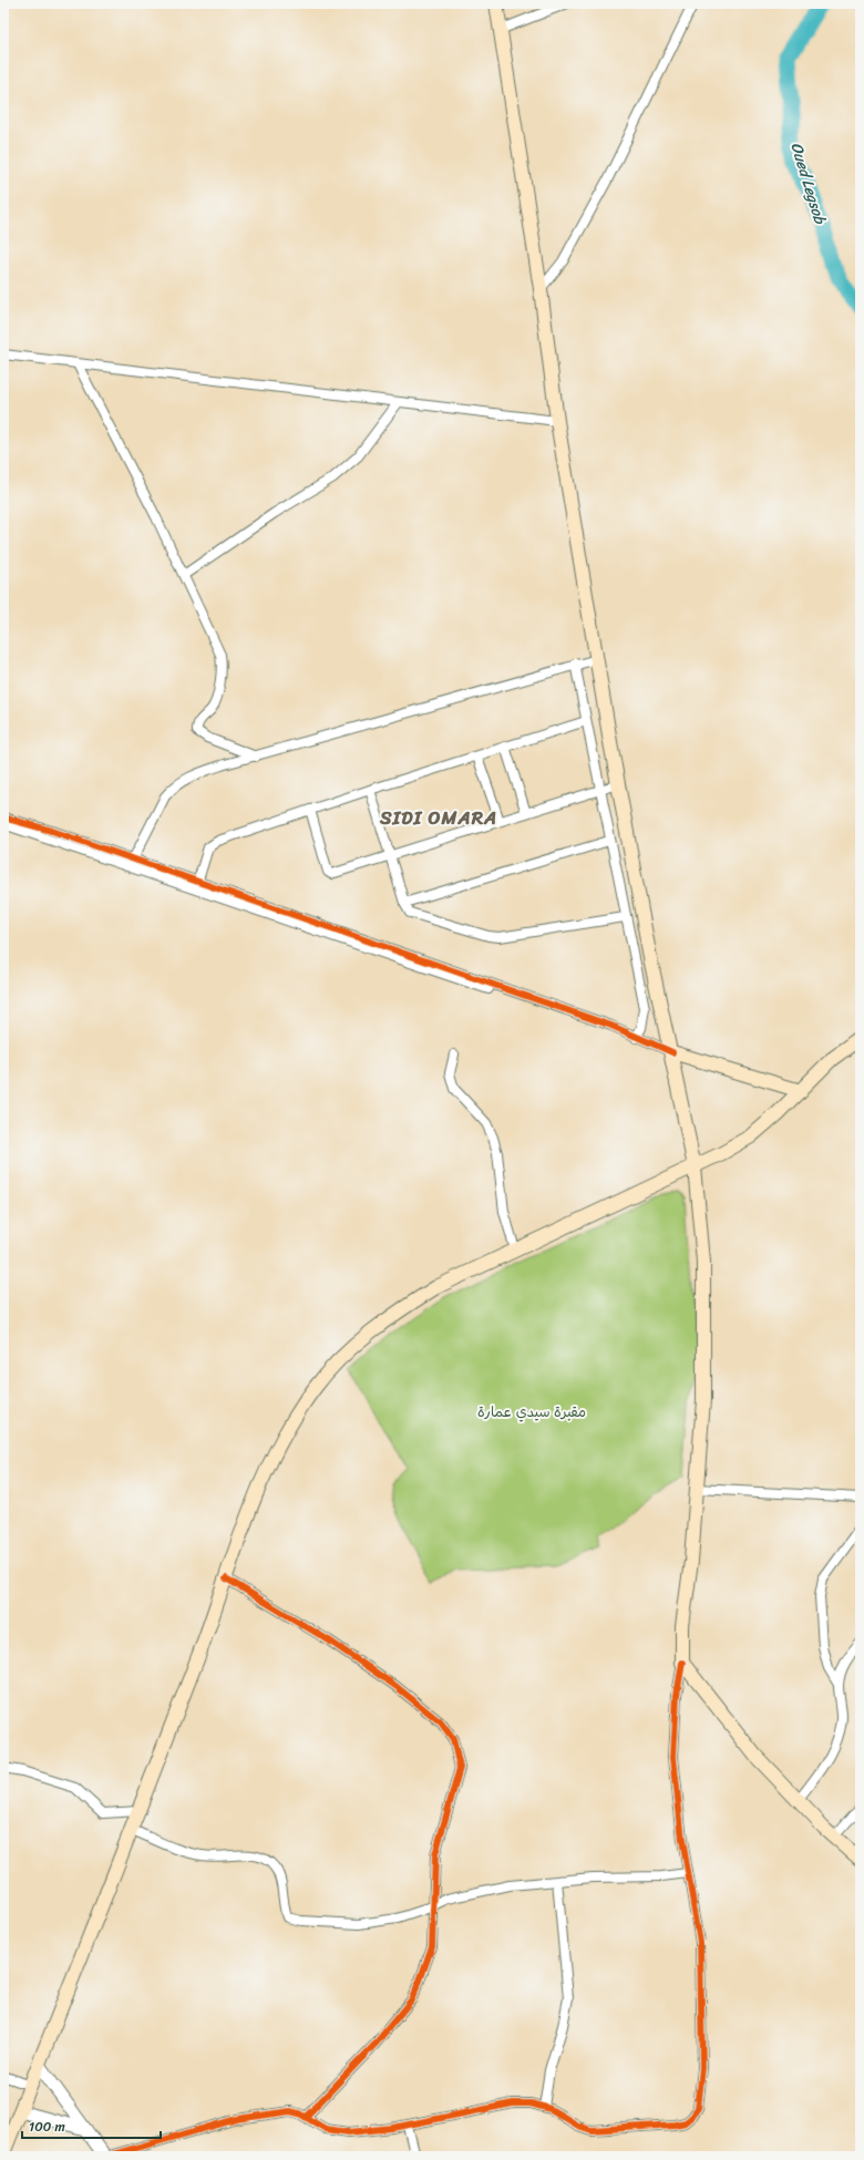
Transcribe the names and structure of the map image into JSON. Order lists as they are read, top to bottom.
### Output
{
  "districts": ["SIDI OMARA"],
  "water": ["Oued Legsob"],
  "parks": ["مقبرة سيدي عمارة"],
  "scale_bar": "100 m"
}
